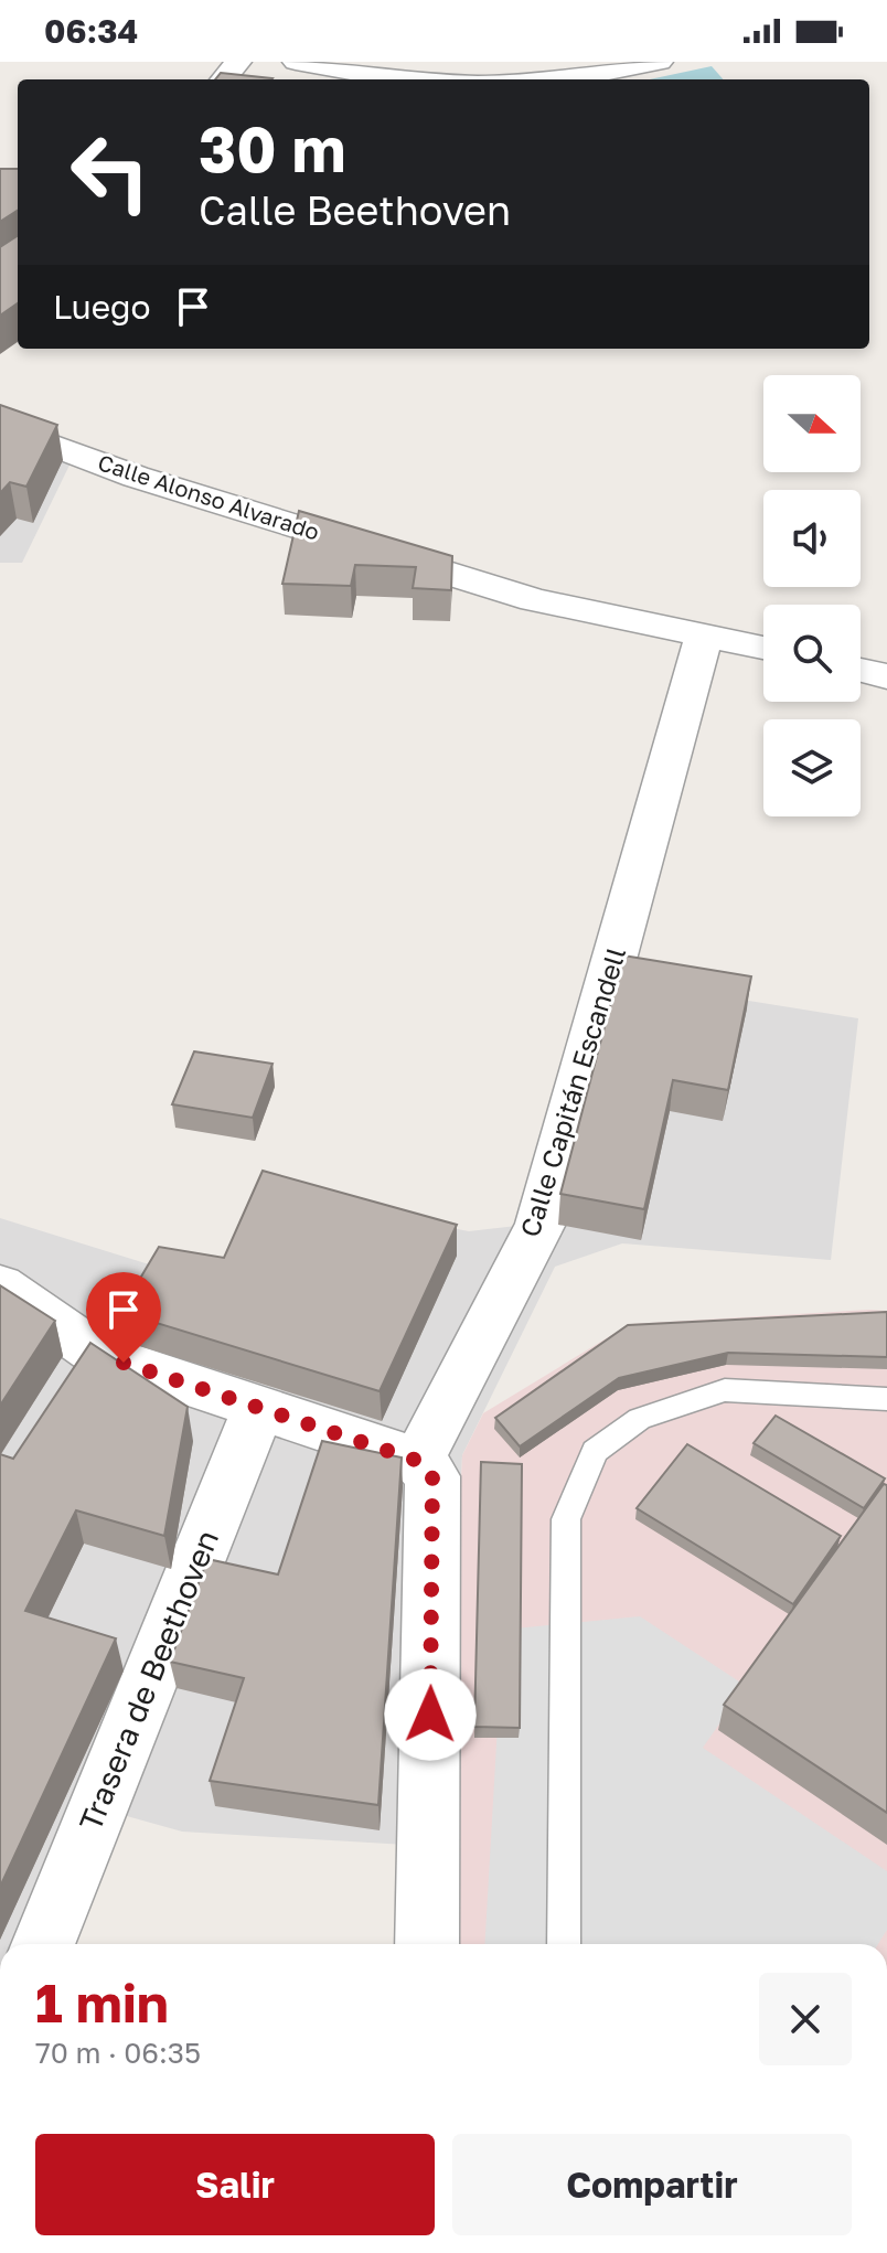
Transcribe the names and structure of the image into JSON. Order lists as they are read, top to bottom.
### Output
{
  "streets": {
    "street": ["Calle Alonso Alvarado", "Calle Capitán Escandell", "Trasera de Beethoven"]
  },
  "crossings": [
    ["Calle Alonso Alvarado", "Calle Capitán Escandell"]
  ],
  "north": "right",
  "page": {
    "status": "06:34",
    "turn": ["30 m", "Calle Beethoven"],
    "then": "Luego",
    "heading": ["1 min", "70 m · 06:35"],
    "buttons": ["Salir", "Compartir"]
  }
}
